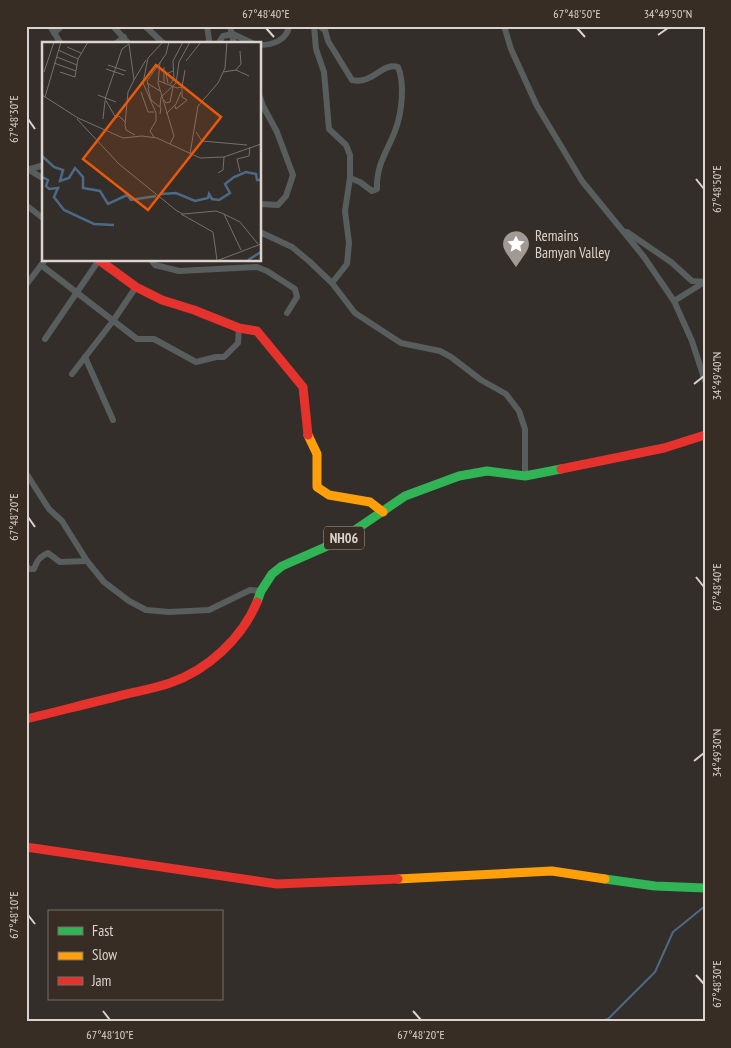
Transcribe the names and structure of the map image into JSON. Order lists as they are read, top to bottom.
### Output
{
  "streets": {
    "main road": ["NH06"]
  },
  "places": {
    "place": ["Remains Bamyan Valley"]
  },
  "legend": ["Fast", "Slow", "Jam"],
  "coordinates": [
    "67°48'40\"E",
    "67°48'50\"E",
    "34°49'50\"N",
    "67°48'30\"E",
    "34°49'40\"N",
    "67°48'20\"E",
    "34°49'30\"N",
    "67°48'10\"E"
  ]
}
